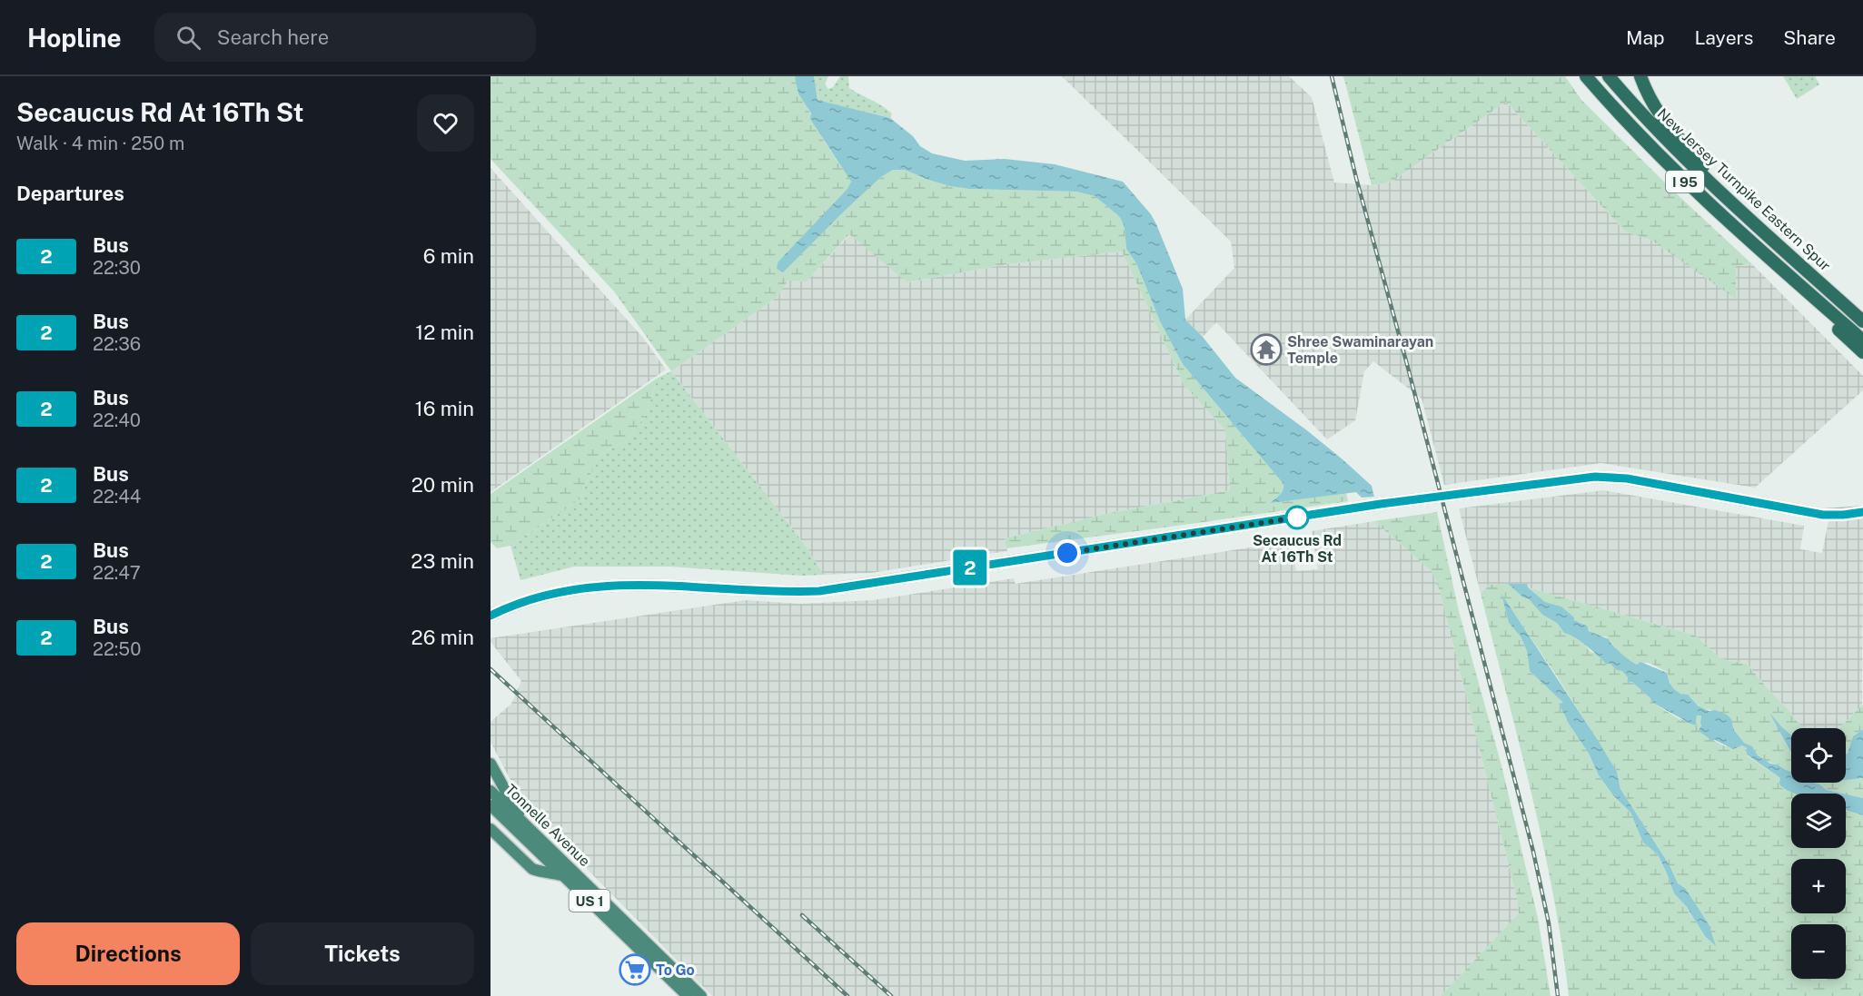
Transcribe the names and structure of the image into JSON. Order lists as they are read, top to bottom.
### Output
{
  "streets": {
    "highway": [
      "I 95",
      "New Jersey Turnpike Eastern Spur",
      "Tonnelle Avenue",
      "US 1"
    ]
  },
  "places": {
    "temple": ["Shree Swaminarayan Temple"],
    "other": ["Secaucus Rd At 16Th St"],
    "supermarket": ["To Go"]
  },
  "lines": ["bus line 2"],
  "page": {
    "header": "Hopline",
    "search": "Search here",
    "nav": ["Map", "Layers", "Share"],
    "heading": [
      ["Secaucus Rd At 16Th St", "Walk · 4 min · 250 m"],
      "Departures"
    ],
    "on_map": "2",
    "list": [
      {
        "mark": "2",
        "name": "Bus",
        "note": "22:30",
        "value": "6 min"
      },
      {
        "mark": "2",
        "name": "Bus",
        "note": "22:36",
        "value": "12 min"
      },
      {
        "mark": "2",
        "name": "Bus",
        "note": "22:40",
        "value": "16 min"
      },
      {
        "mark": "2",
        "name": "Bus",
        "note": "22:44",
        "value": "20 min"
      },
      {
        "mark": "2",
        "name": "Bus",
        "note": "22:47",
        "value": "23 min"
      },
      {
        "mark": "2",
        "name": "Bus",
        "note": "22:50",
        "value": "26 min"
      }
    ],
    "map_buttons": ["+", "−"],
    "buttons": ["Directions", "Tickets"]
  }
}
